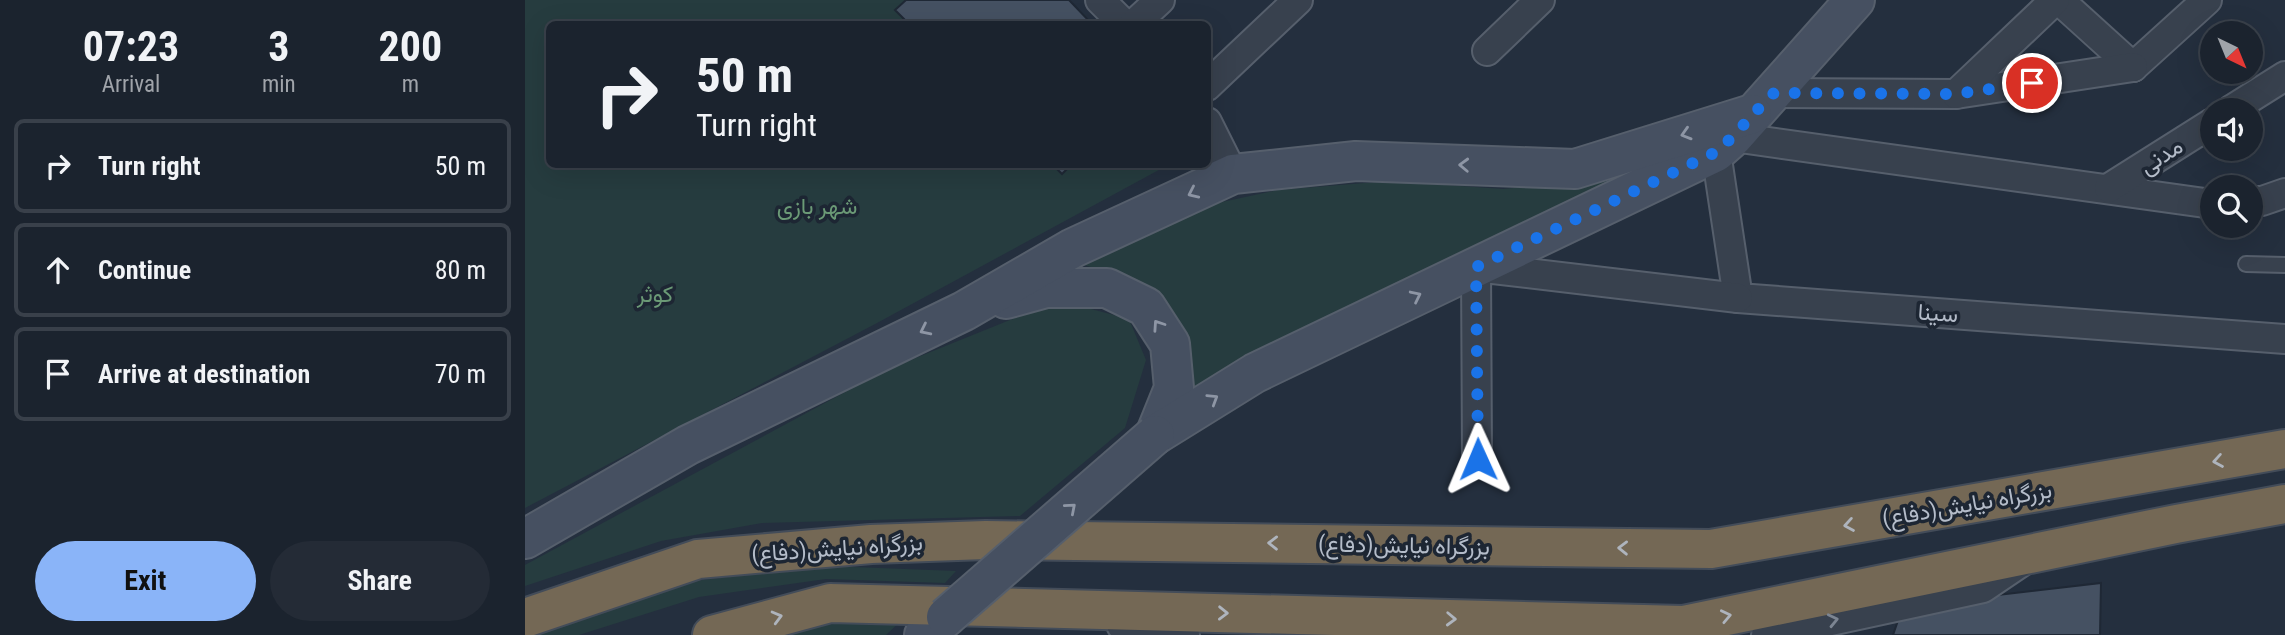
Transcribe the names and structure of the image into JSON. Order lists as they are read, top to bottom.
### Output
{
  "streets": {
    "highway": ["بزرگراه نیایش(دفاع)"],
    "street": ["مدنی", "سینا"]
  },
  "parks": ["شهر بازی", "کوثر"],
  "north": "bottom right",
  "page": {
    "eta": [
      "07:23",
      "Arrival",
      "3",
      "min",
      "200",
      "m"
    ],
    "turn": ["50 m", "Turn right"],
    "list": [
      {
        "name": "Turn right",
        "value": "50 m"
      },
      {
        "name": "Continue",
        "value": "80 m"
      },
      {
        "name": "Arrive at destination",
        "value": "70 m"
      }
    ],
    "buttons": ["Exit", "Share"]
  }
}
